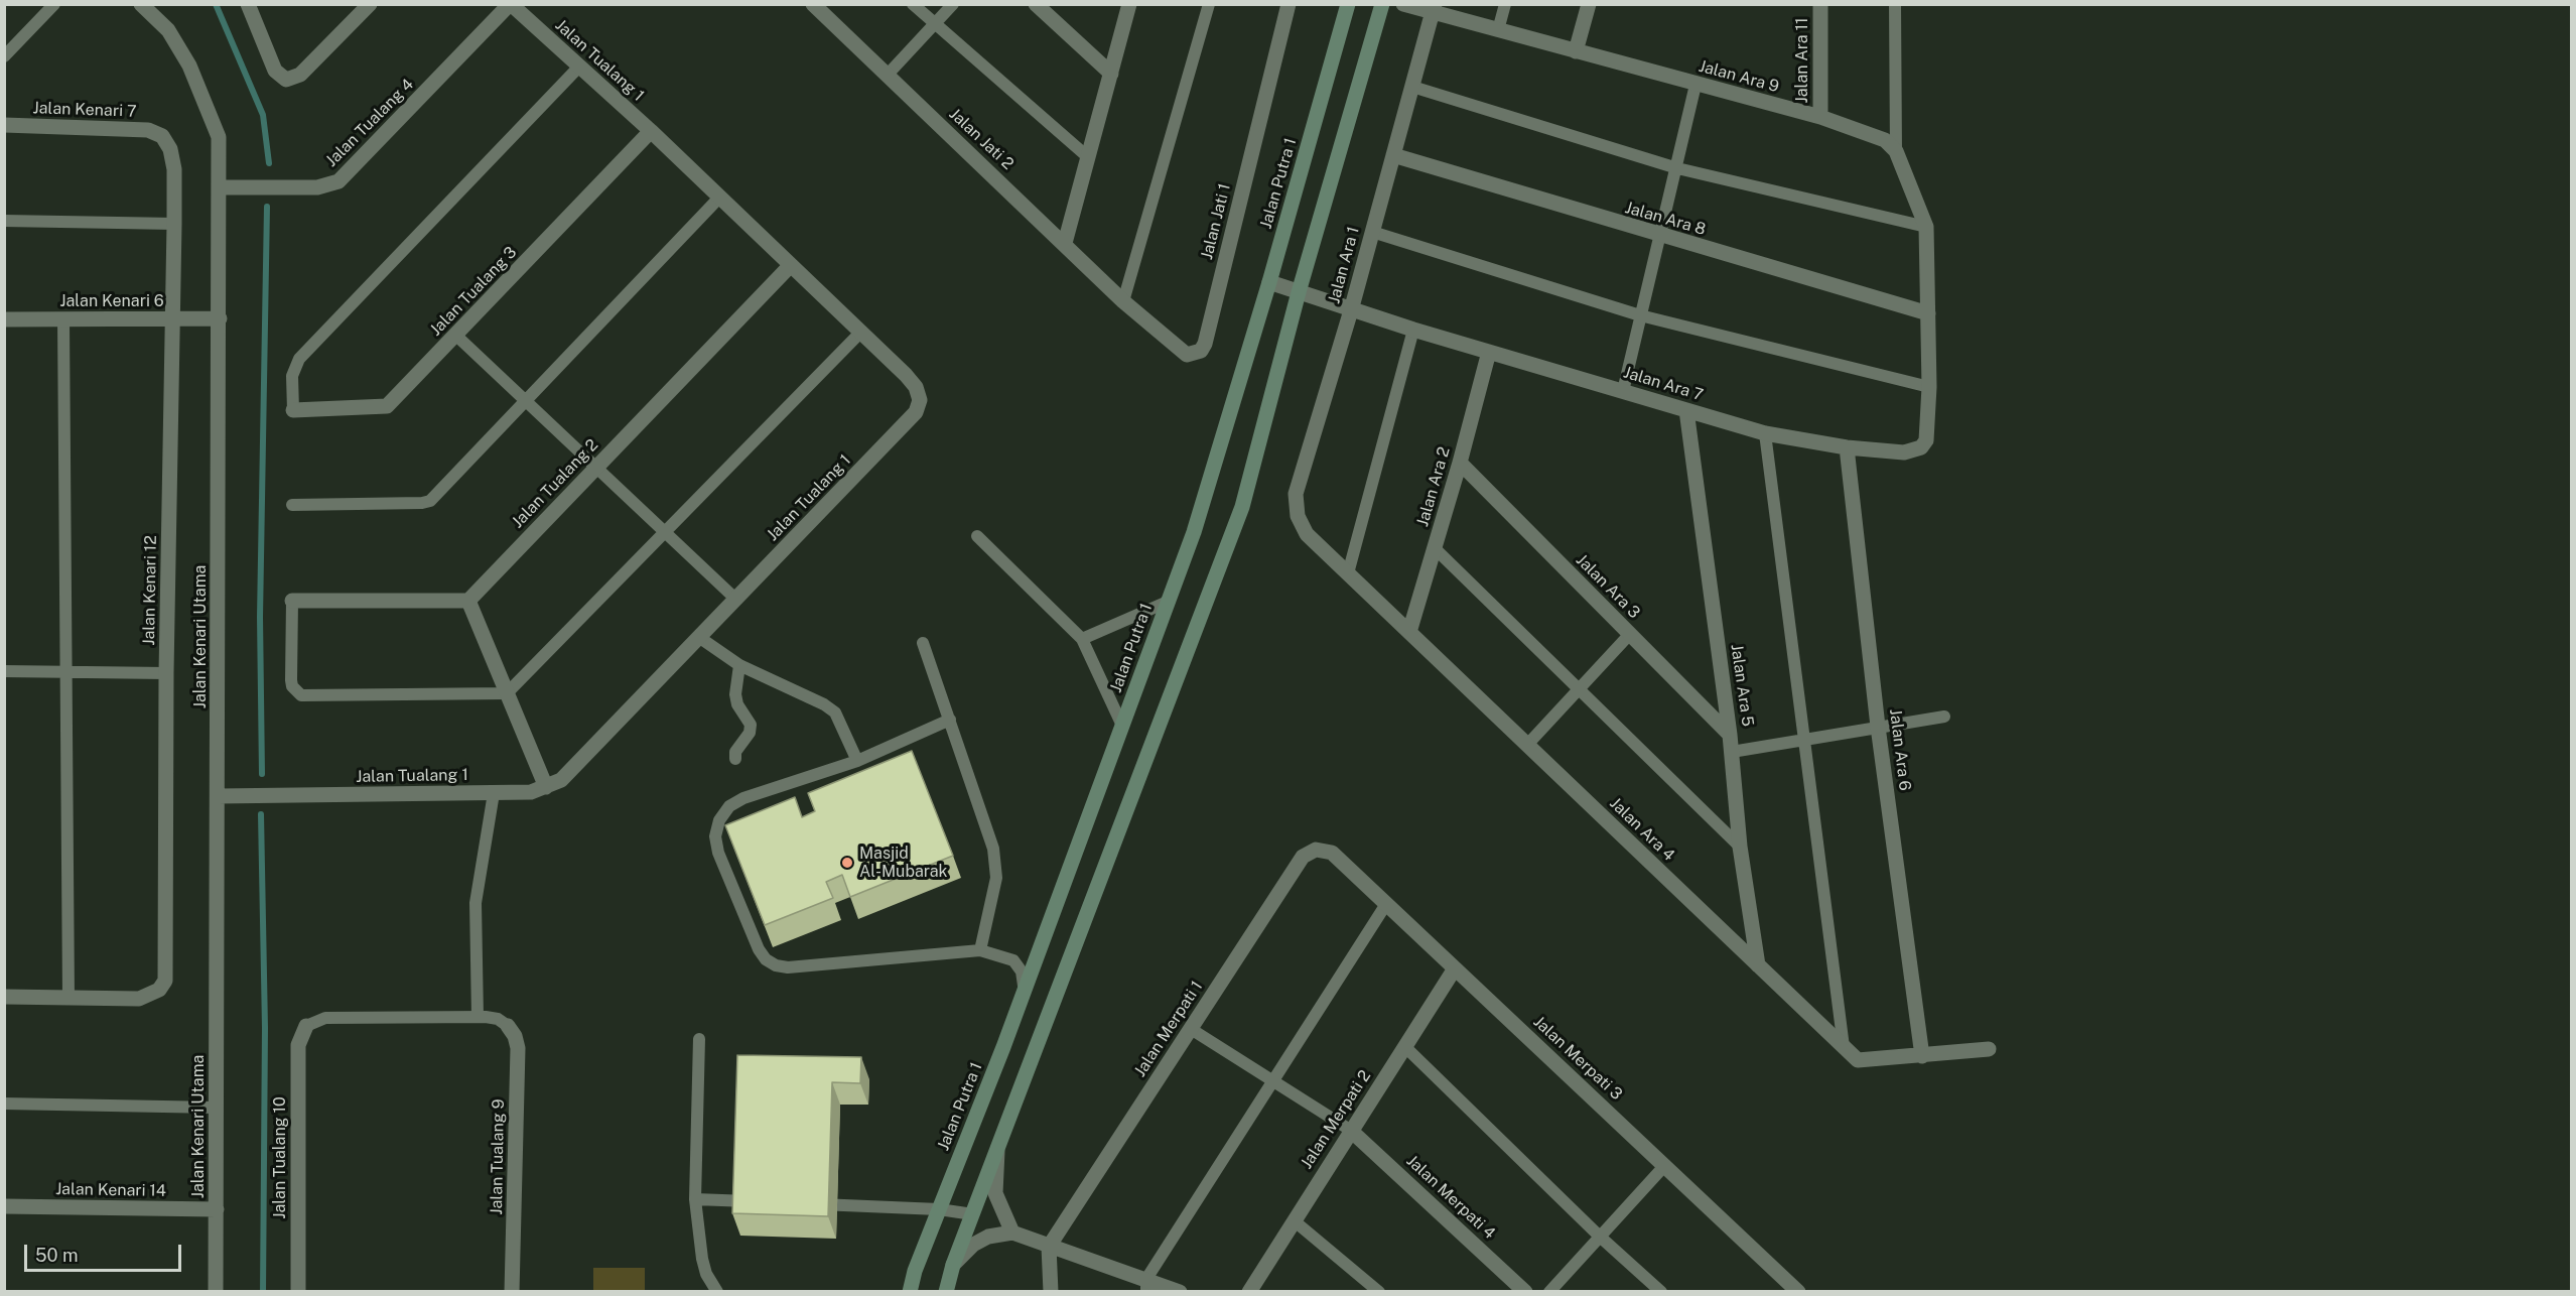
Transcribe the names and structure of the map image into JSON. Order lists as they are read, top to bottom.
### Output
{
  "streets": {
    "main road": ["Jalan Putra 1"],
    "street": [
      "Jalan Tualang 1",
      "Jalan Ara 11",
      "Jalan Ara 9",
      "Jalan Kenari 7",
      "Jalan Tualang 4",
      "Jalan Jati 2",
      "Jalan Ara 8",
      "Jalan Jati 1",
      "Jalan Ara 1",
      "Jalan Tualang 3",
      "Jalan Kenari 6",
      "Jalan Ara 7",
      "Jalan Tualang 2",
      "Jalan Ara 2",
      "Jalan Ara 3",
      "Jalan Kenari 12",
      "Jalan Kenari Utama",
      "Jalan Ara 5",
      "Jalan Ara 6",
      "Jalan Ara 4",
      "Jalan Merpati 1",
      "Jalan Merpati 3",
      "Jalan Merpati 2",
      "Jalan Tualang 9",
      "Jalan Tualang 10",
      "Jalan Kenari 14",
      "Jalan Merpati 4"
    ]
  },
  "crossings": [
    ["Jalan Tualang 1", "Jalan Tualang 4"],
    ["Jalan Tualang 1", "Jalan Tualang 3"],
    ["Jalan Tualang 1", "Jalan Tualang 2"],
    ["Jalan Tualang 1", "Jalan Kenari Utama"],
    ["Jalan Ara 11", "Jalan Ara 9"],
    ["Jalan Ara 9", "Jalan Ara 1"],
    ["Jalan Kenari 7", "Jalan Kenari 12"],
    ["Jalan Tualang 4", "Jalan Kenari Utama"],
    ["Jalan Jati 2", "Jalan Jati 1"],
    ["Jalan Putra 1", "Jalan Ara 7"],
    ["Jalan Ara 8", "Jalan Ara 1"],
    ["Jalan Ara 8", "Jalan Ara 7"],
    ["Jalan Ara 1", "Jalan Ara 7"],
    ["Jalan Ara 1", "Jalan Ara 4"],
    ["Jalan Kenari 6", "Jalan Kenari 12"],
    ["Jalan Kenari 6", "Jalan Kenari Utama"],
    ["Jalan Ara 7", "Jalan Ara 2"],
    ["Jalan Ara 7", "Jalan Ara 5"],
    ["Jalan Ara 7", "Jalan Ara 6"],
    ["Jalan Ara 2", "Jalan Ara 3"],
    ["Jalan Ara 2", "Jalan Ara 4"],
    ["Jalan Ara 3", "Jalan Ara 5"],
    ["Jalan Kenari Utama", "Jalan Kenari 14"],
    ["Jalan Ara 5", "Jalan Ara 4"],
    ["Jalan Ara 6", "Jalan Ara 4"],
    ["Jalan Merpati 1", "Jalan Merpati 3"],
    ["Jalan Merpati 3", "Jalan Merpati 2"],
    ["Jalan Merpati 2", "Jalan Merpati 4"]
  ],
  "places": ["Masjid Al-Mubarak"],
  "scale_bar": "50 m"
}
